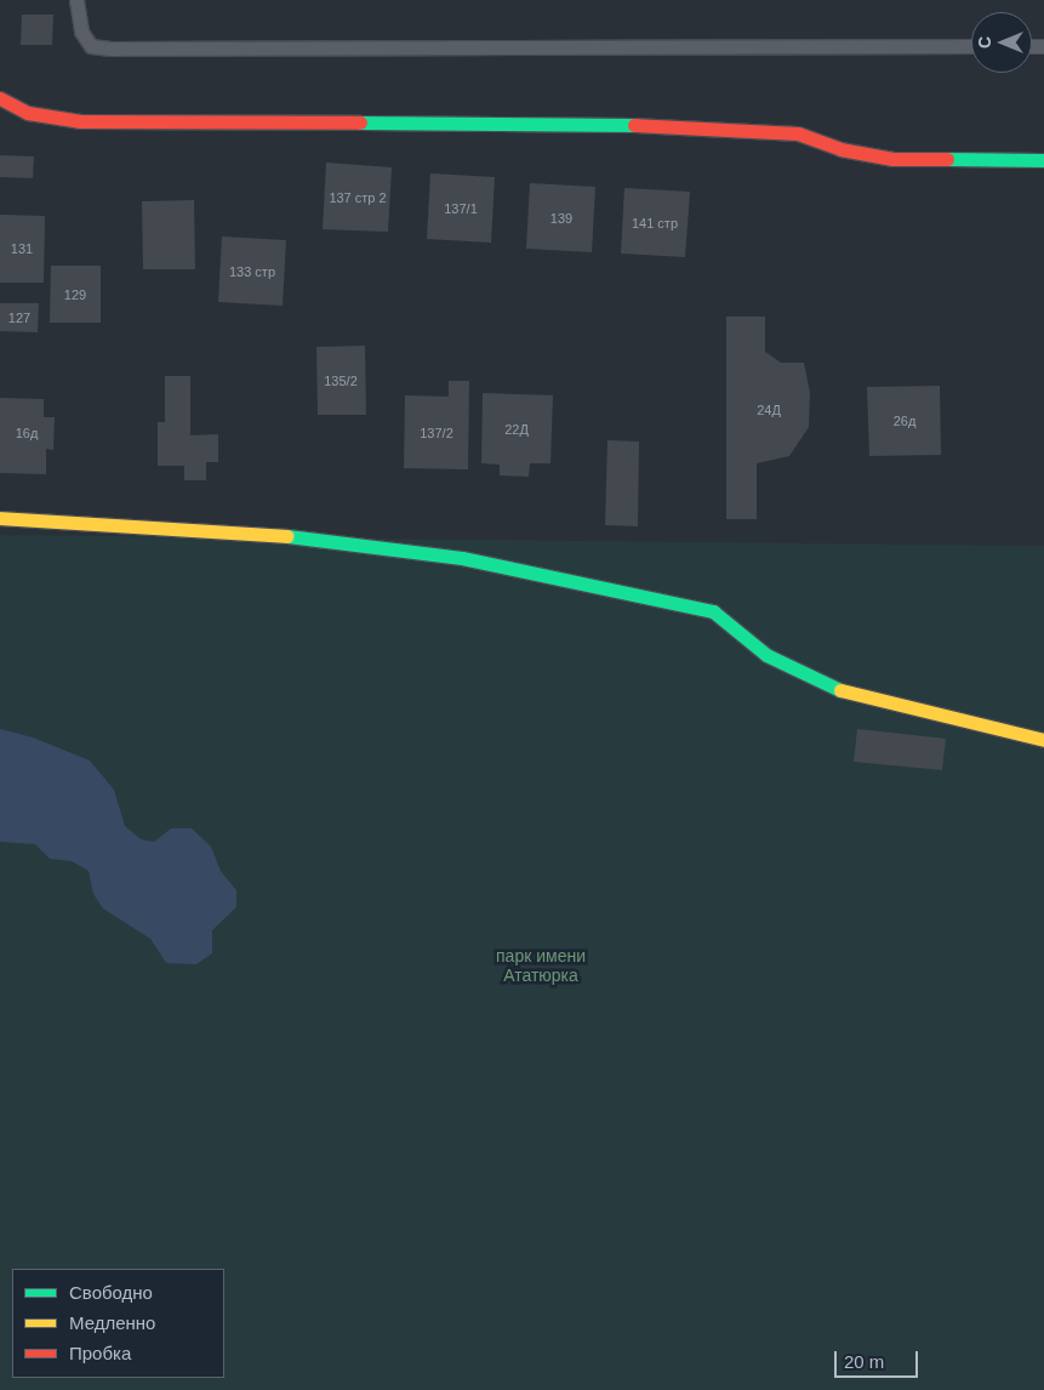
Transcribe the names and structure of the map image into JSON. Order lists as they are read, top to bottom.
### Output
{
  "parks": ["парк имени Ататюрка"],
  "house_numbers": [
    "137 стр 2",
    "137/1",
    "139",
    "141 стр",
    "131",
    "133 стр",
    "129",
    "127",
    "135/2",
    "24Д",
    "26д",
    "22Д",
    "16д",
    "137/2"
  ],
  "legend": ["Свободно", "Медленно", "Пробка"],
  "scale_bar": "20 m",
  "north": "left"
}
